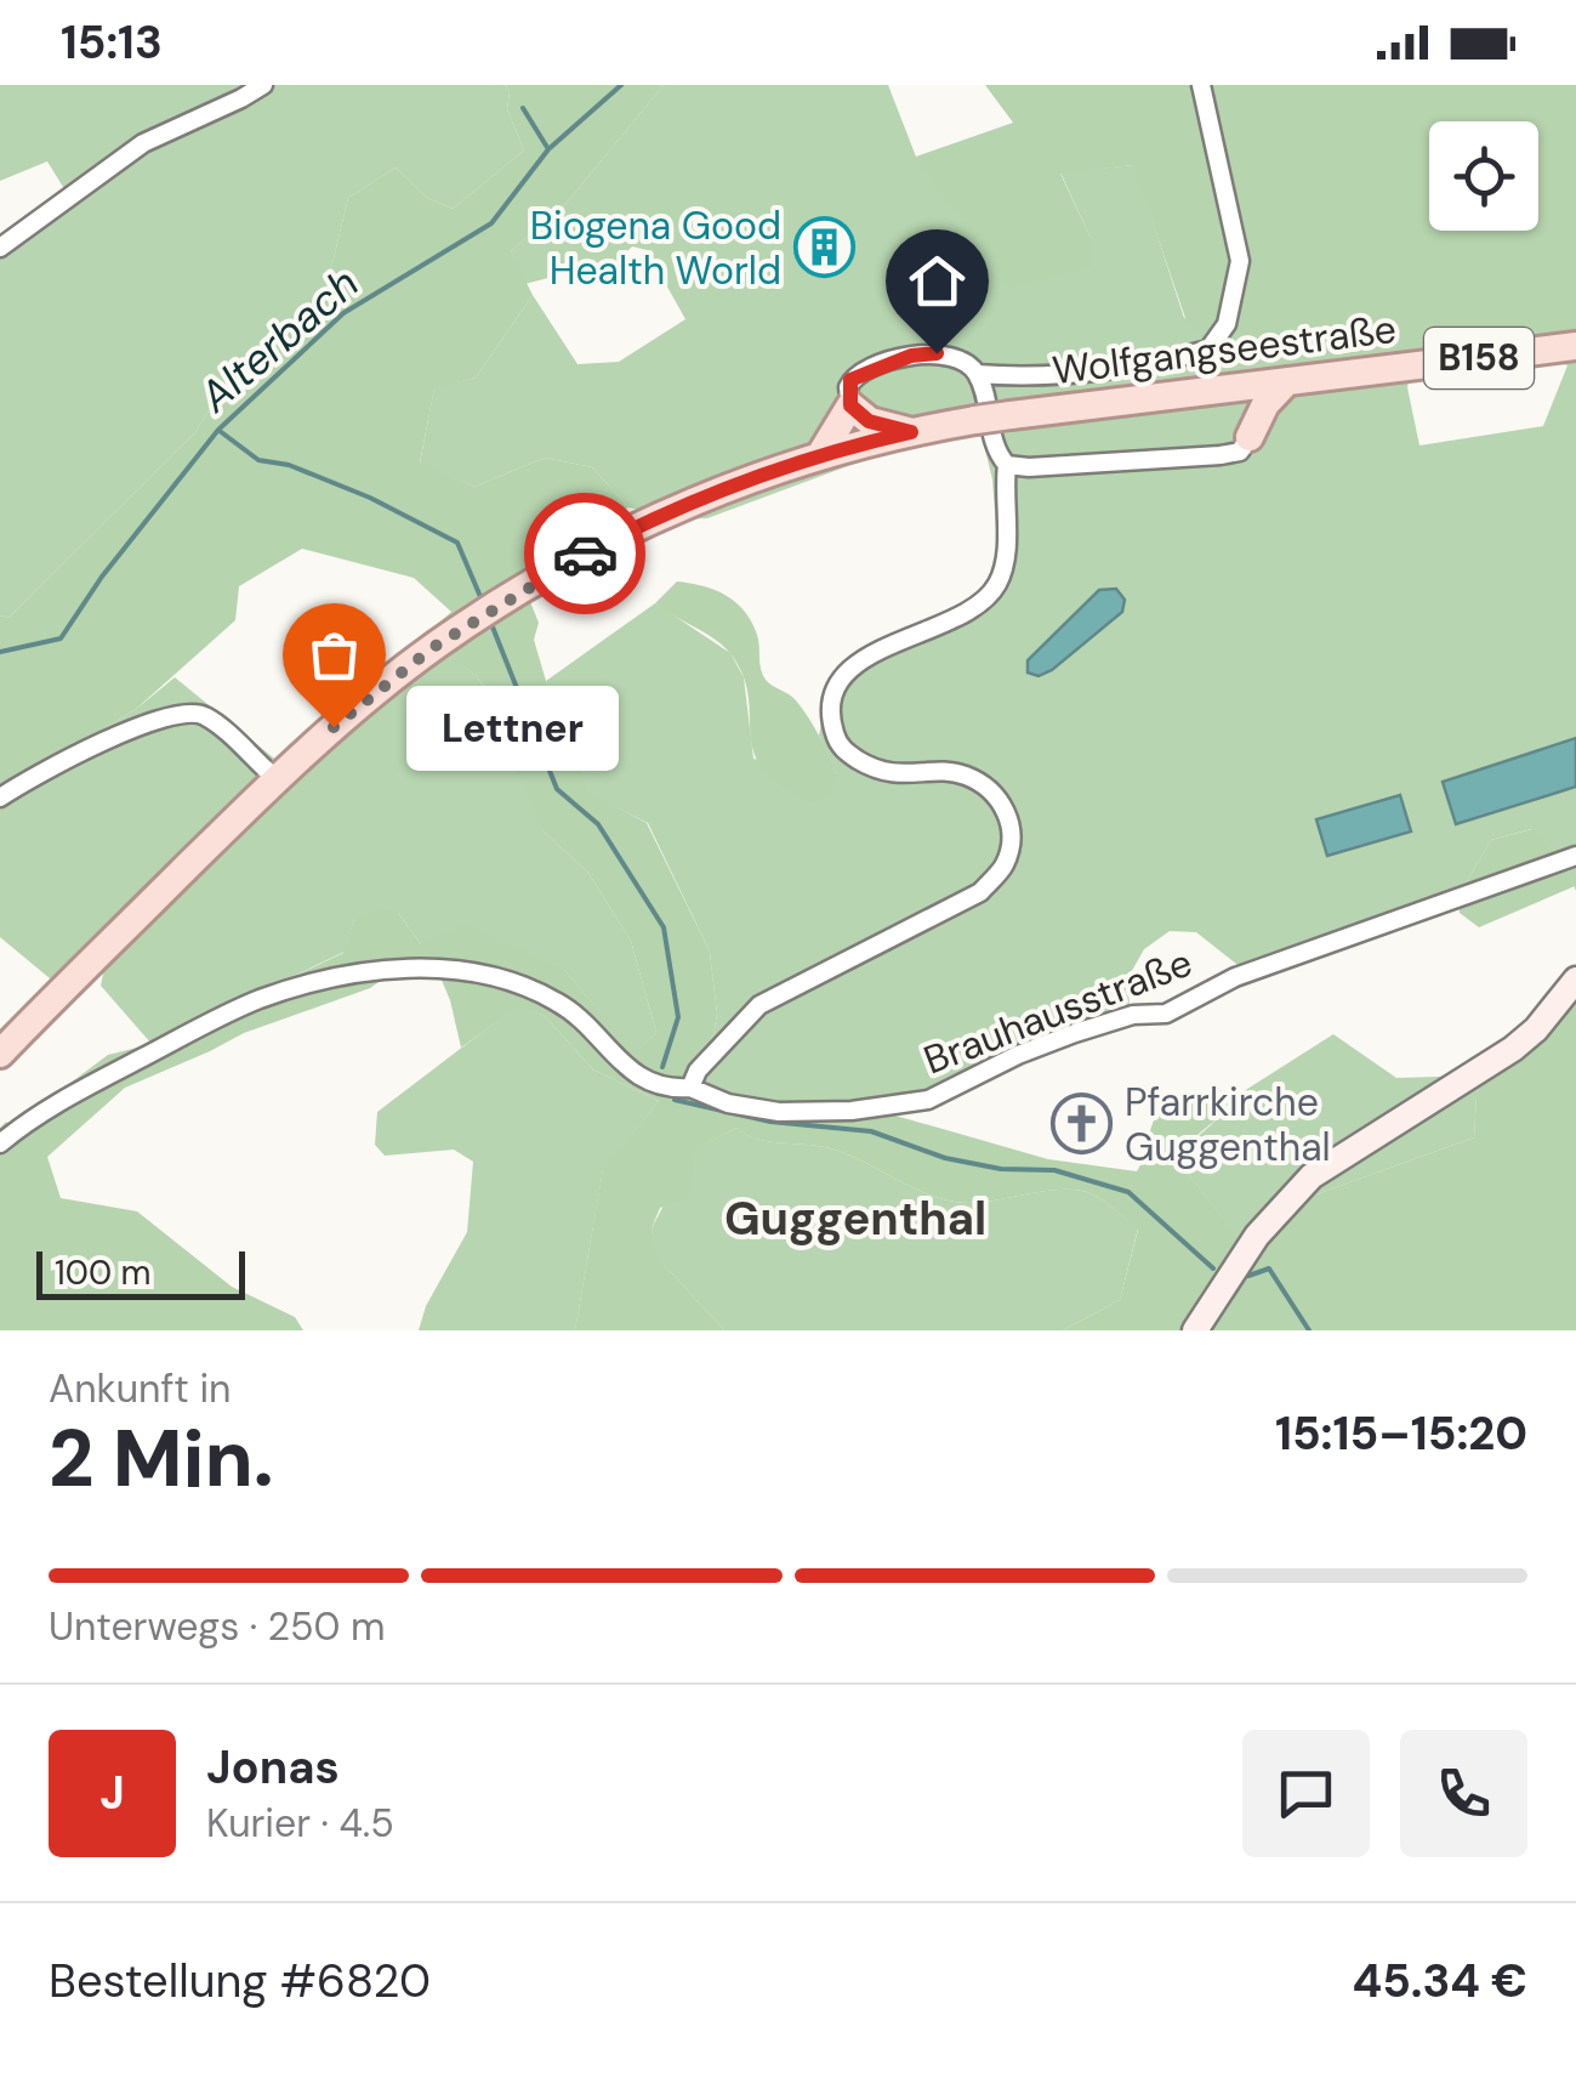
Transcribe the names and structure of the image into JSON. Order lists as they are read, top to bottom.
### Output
{
  "streets": {
    "main road": ["Wolfgangseestraße", "B158"],
    "street": ["Brauhausstraße"]
  },
  "districts": ["Guggenthal"],
  "water": ["Alterbach"],
  "places": {
    "building": ["Biogena Good Health World"],
    "other": ["Lettner"],
    "church": ["Pfarrkirche Guggenthal"]
  },
  "scale_bar": "100 m",
  "page": {
    "status": "15:13",
    "bubble": "Lettner",
    "scale": "100 m",
    "heading": ["2 Min.", "Ankunft in", "15:15–15:20"],
    "panel": [
      "Jonas",
      "Kurier · 4.5",
      "Bestellung #6820",
      "45.34 €"
    ],
    "bar": "Unterwegs · 250 m",
    "round": "J"
  }
}
